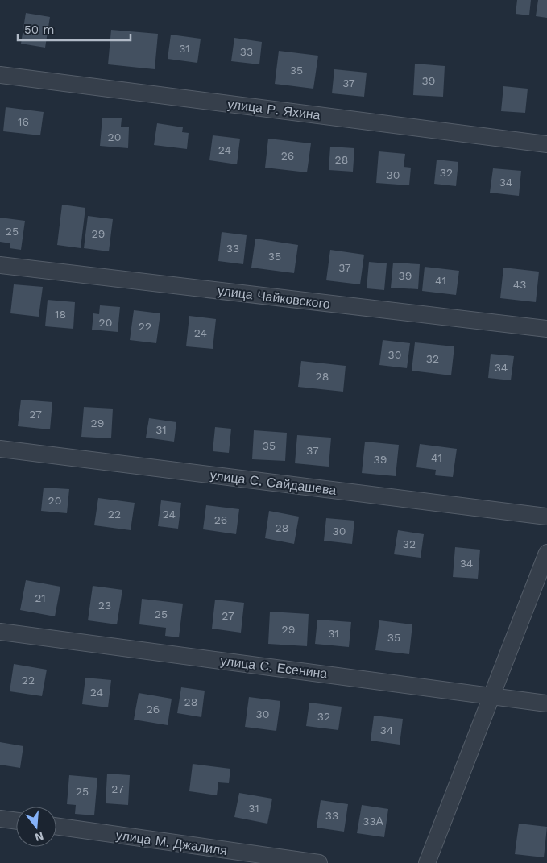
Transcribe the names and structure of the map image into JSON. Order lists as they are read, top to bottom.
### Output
{
  "streets": {
    "street": [
      "улица Р. Яхина",
      "улица Чайковского",
      "улица С. Сайдашева",
      "улица С. Есенина",
      "улица М. Джалиля"
    ]
  },
  "house_numbers": [
    "31",
    "33",
    "35",
    "39",
    "37",
    "16",
    "20",
    "24",
    "26",
    "28",
    "32",
    "30",
    "34",
    "25",
    "29",
    "33",
    "35",
    "37",
    "39",
    "41",
    "43",
    "18",
    "20",
    "22",
    "24",
    "30",
    "32",
    "34",
    "28",
    "27",
    "29",
    "31",
    "35",
    "37",
    "41",
    "39",
    "20",
    "22",
    "24",
    "26",
    "28",
    "30",
    "32",
    "34",
    "21",
    "23",
    "25",
    "27",
    "29",
    "31",
    "35",
    "22",
    "24",
    "28",
    "26",
    "30",
    "32",
    "34",
    "27",
    "25",
    "31",
    "33",
    "33А"
  ],
  "scale_bar": "50 m",
  "north": "bottom"
}
